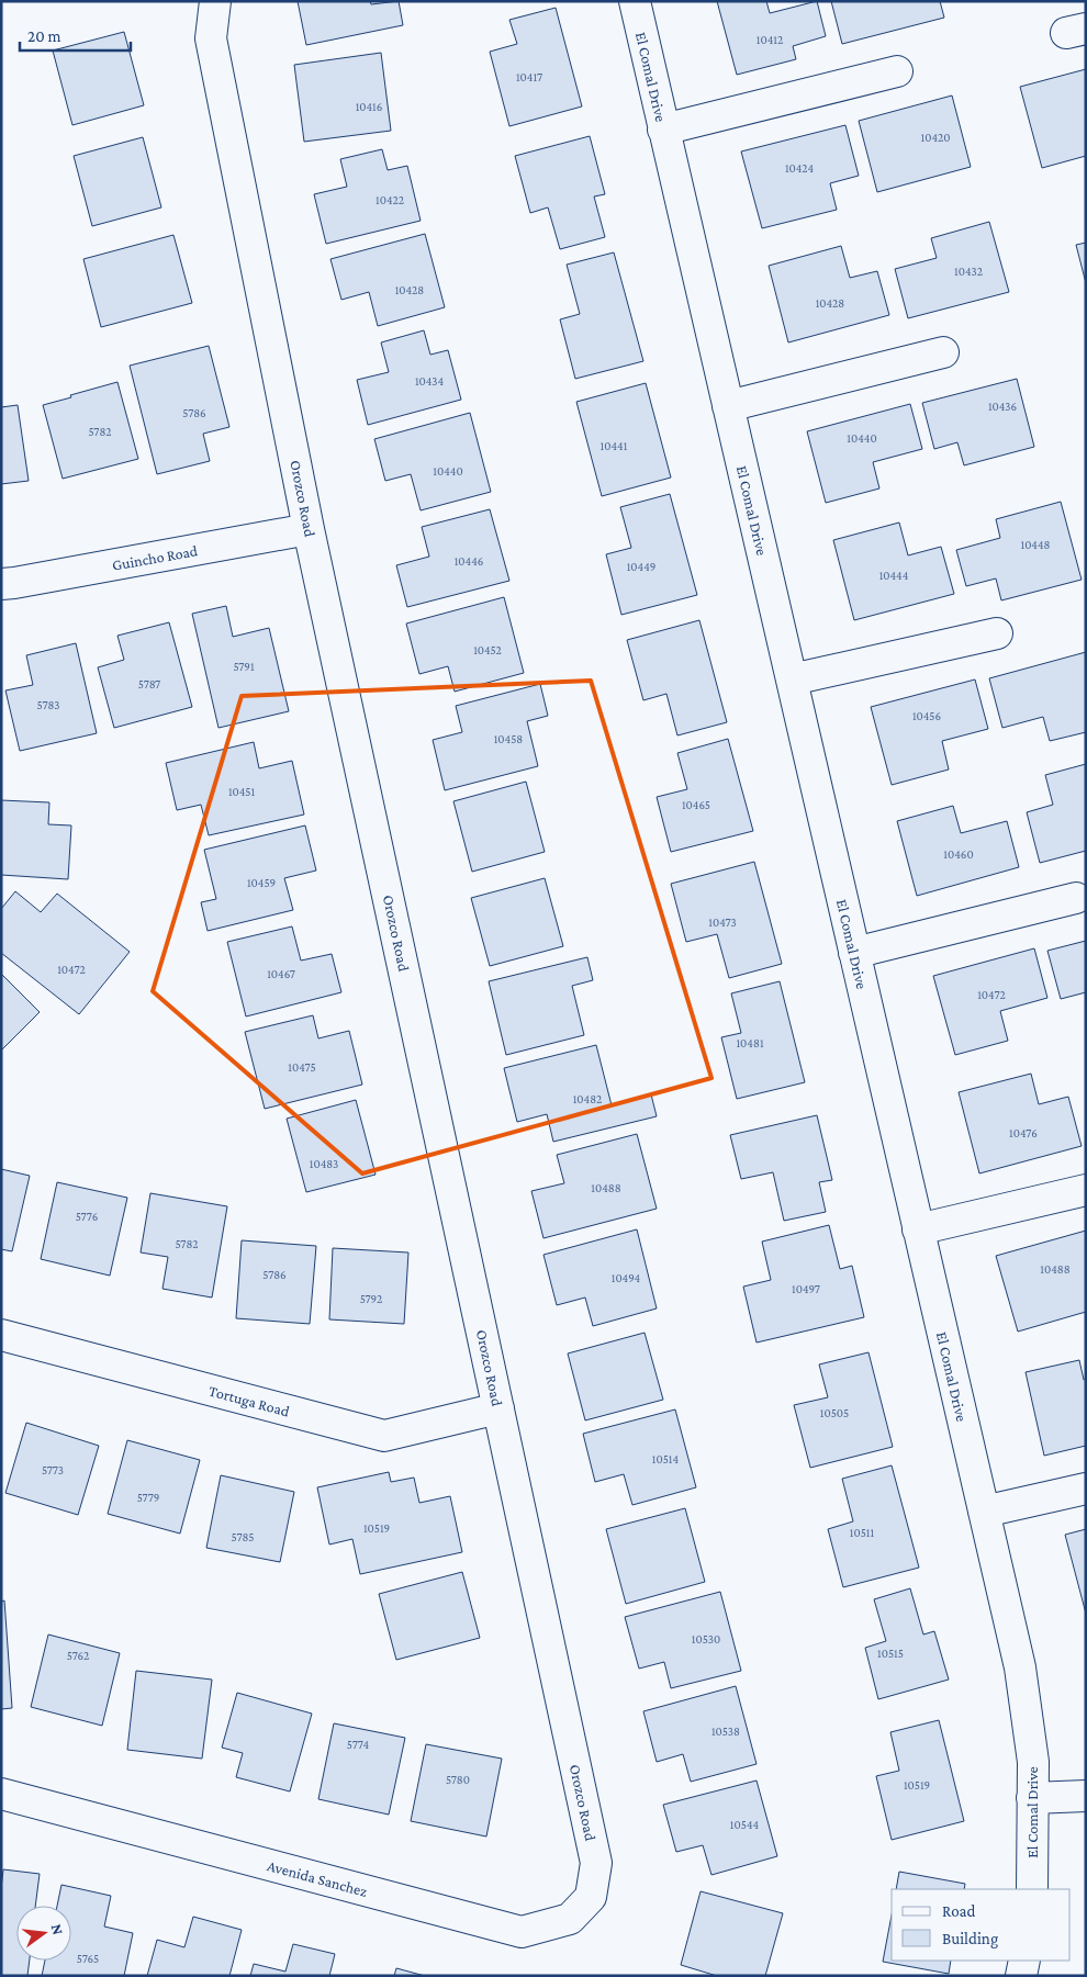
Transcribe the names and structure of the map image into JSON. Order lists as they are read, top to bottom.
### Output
{
  "streets": {
    "street": [
      "El Comal Drive",
      "Orozco Road",
      "Guincho Road",
      "Tortuga Road",
      "Avenida Sanchez"
    ]
  },
  "crossings": [
    ["Orozco Road", "Guincho Road"],
    ["Orozco Road", "Tortuga Road"],
    ["Orozco Road", "Avenida Sanchez"]
  ],
  "house_numbers": [
    "10412",
    "10417",
    "10416",
    "10420",
    "10424",
    "10422",
    "10432",
    "10428",
    "10428",
    "10434",
    "10436",
    "5786",
    "5782",
    "10440",
    "10441",
    "10440",
    "10448",
    "10446",
    "10449",
    "10444",
    "10452",
    "5791",
    "5787",
    "5783",
    "10456",
    "10458",
    "10451",
    "10465",
    "10460",
    "10459",
    "10473",
    "10472",
    "10467",
    "10472",
    "10481",
    "10475",
    "10482",
    "10476",
    "10483",
    "10488",
    "5776",
    "5782",
    "10488",
    "5786",
    "10494",
    "10497",
    "5792",
    "10505",
    "10514",
    "5773",
    "5779",
    "10519",
    "10511",
    "5785",
    "10530",
    "10515",
    "5762",
    "10538",
    "5774",
    "5780",
    "10519",
    "10544",
    "5765"
  ],
  "legend": ["Road", "Building"],
  "scale_bar": "20 m",
  "north": "right"
}
